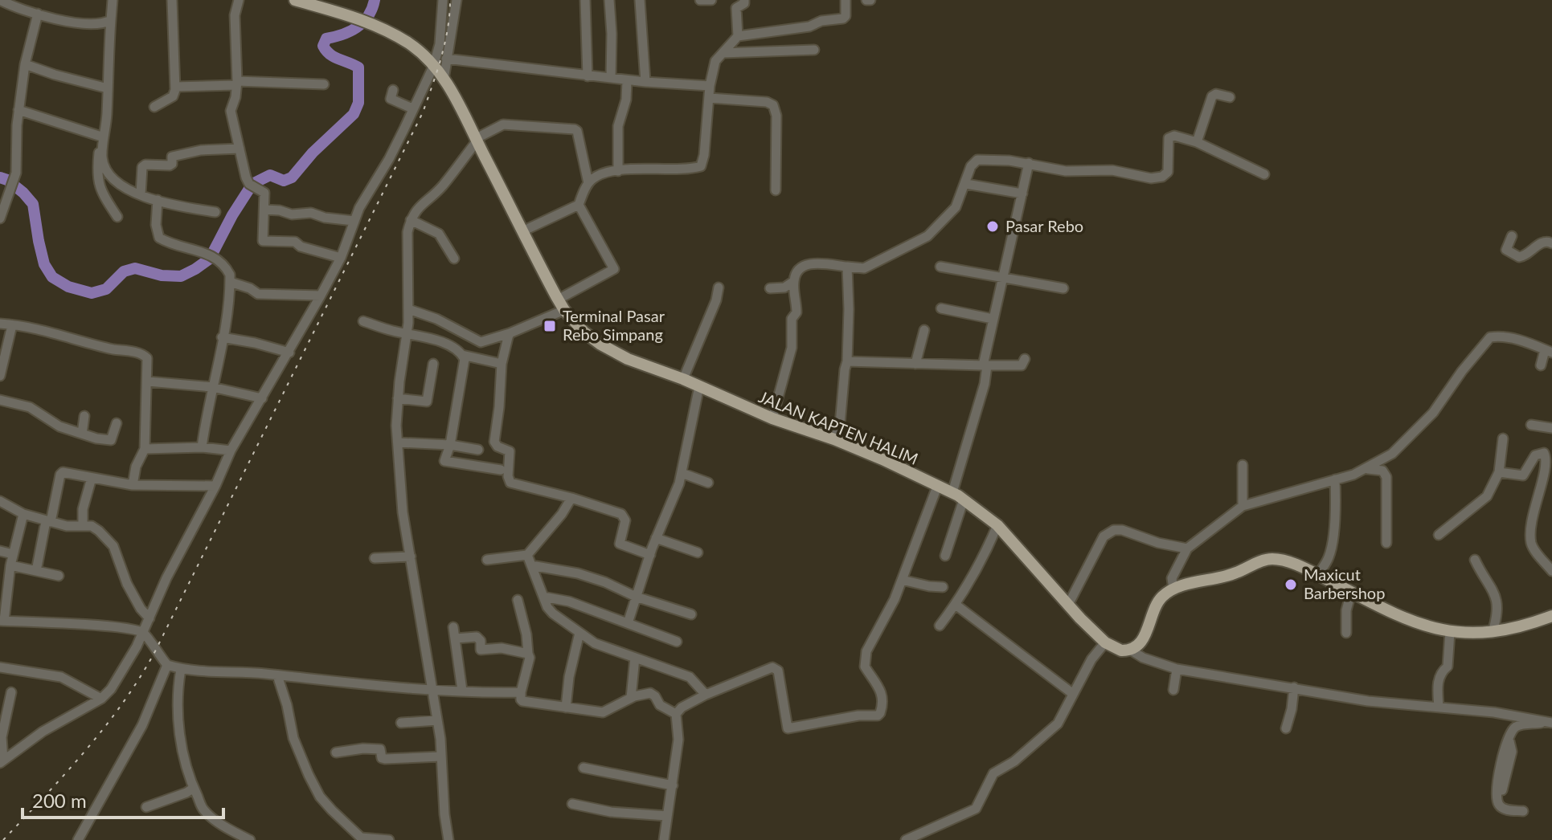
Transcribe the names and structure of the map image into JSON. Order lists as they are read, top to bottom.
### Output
{
  "streets": {
    "main road": ["JALAN KAPTEN HALIM"]
  },
  "places": {
    "other": ["Pasar Rebo", "Maxicut Barbershop"],
    "transit": ["Terminal Pasar Rebo Simpang"]
  },
  "scale_bar": "200 m"
}
